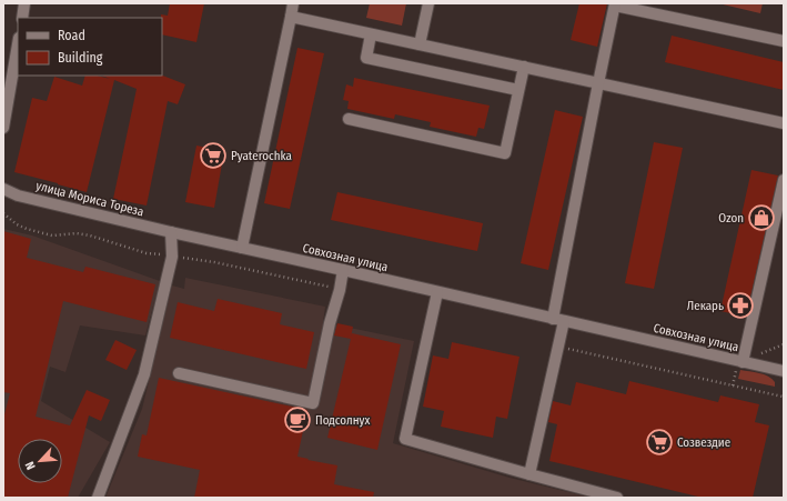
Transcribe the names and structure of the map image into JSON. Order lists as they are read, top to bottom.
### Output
{
  "streets": {
    "street": ["улица Мориса Тореза", "Совхозная улица"]
  },
  "crossings": [
    ["улица Мориса Тореза", "Совхозная улица"]
  ],
  "places": {
    "supermarket": ["Pyaterochka", "Созвездие"],
    "shop": ["Ozon"],
    "pharmacy": ["Лекарь"],
    "cafe": ["Подсолнух"]
  },
  "legend": ["Road", "Building"],
  "north": "bottom left"
}
